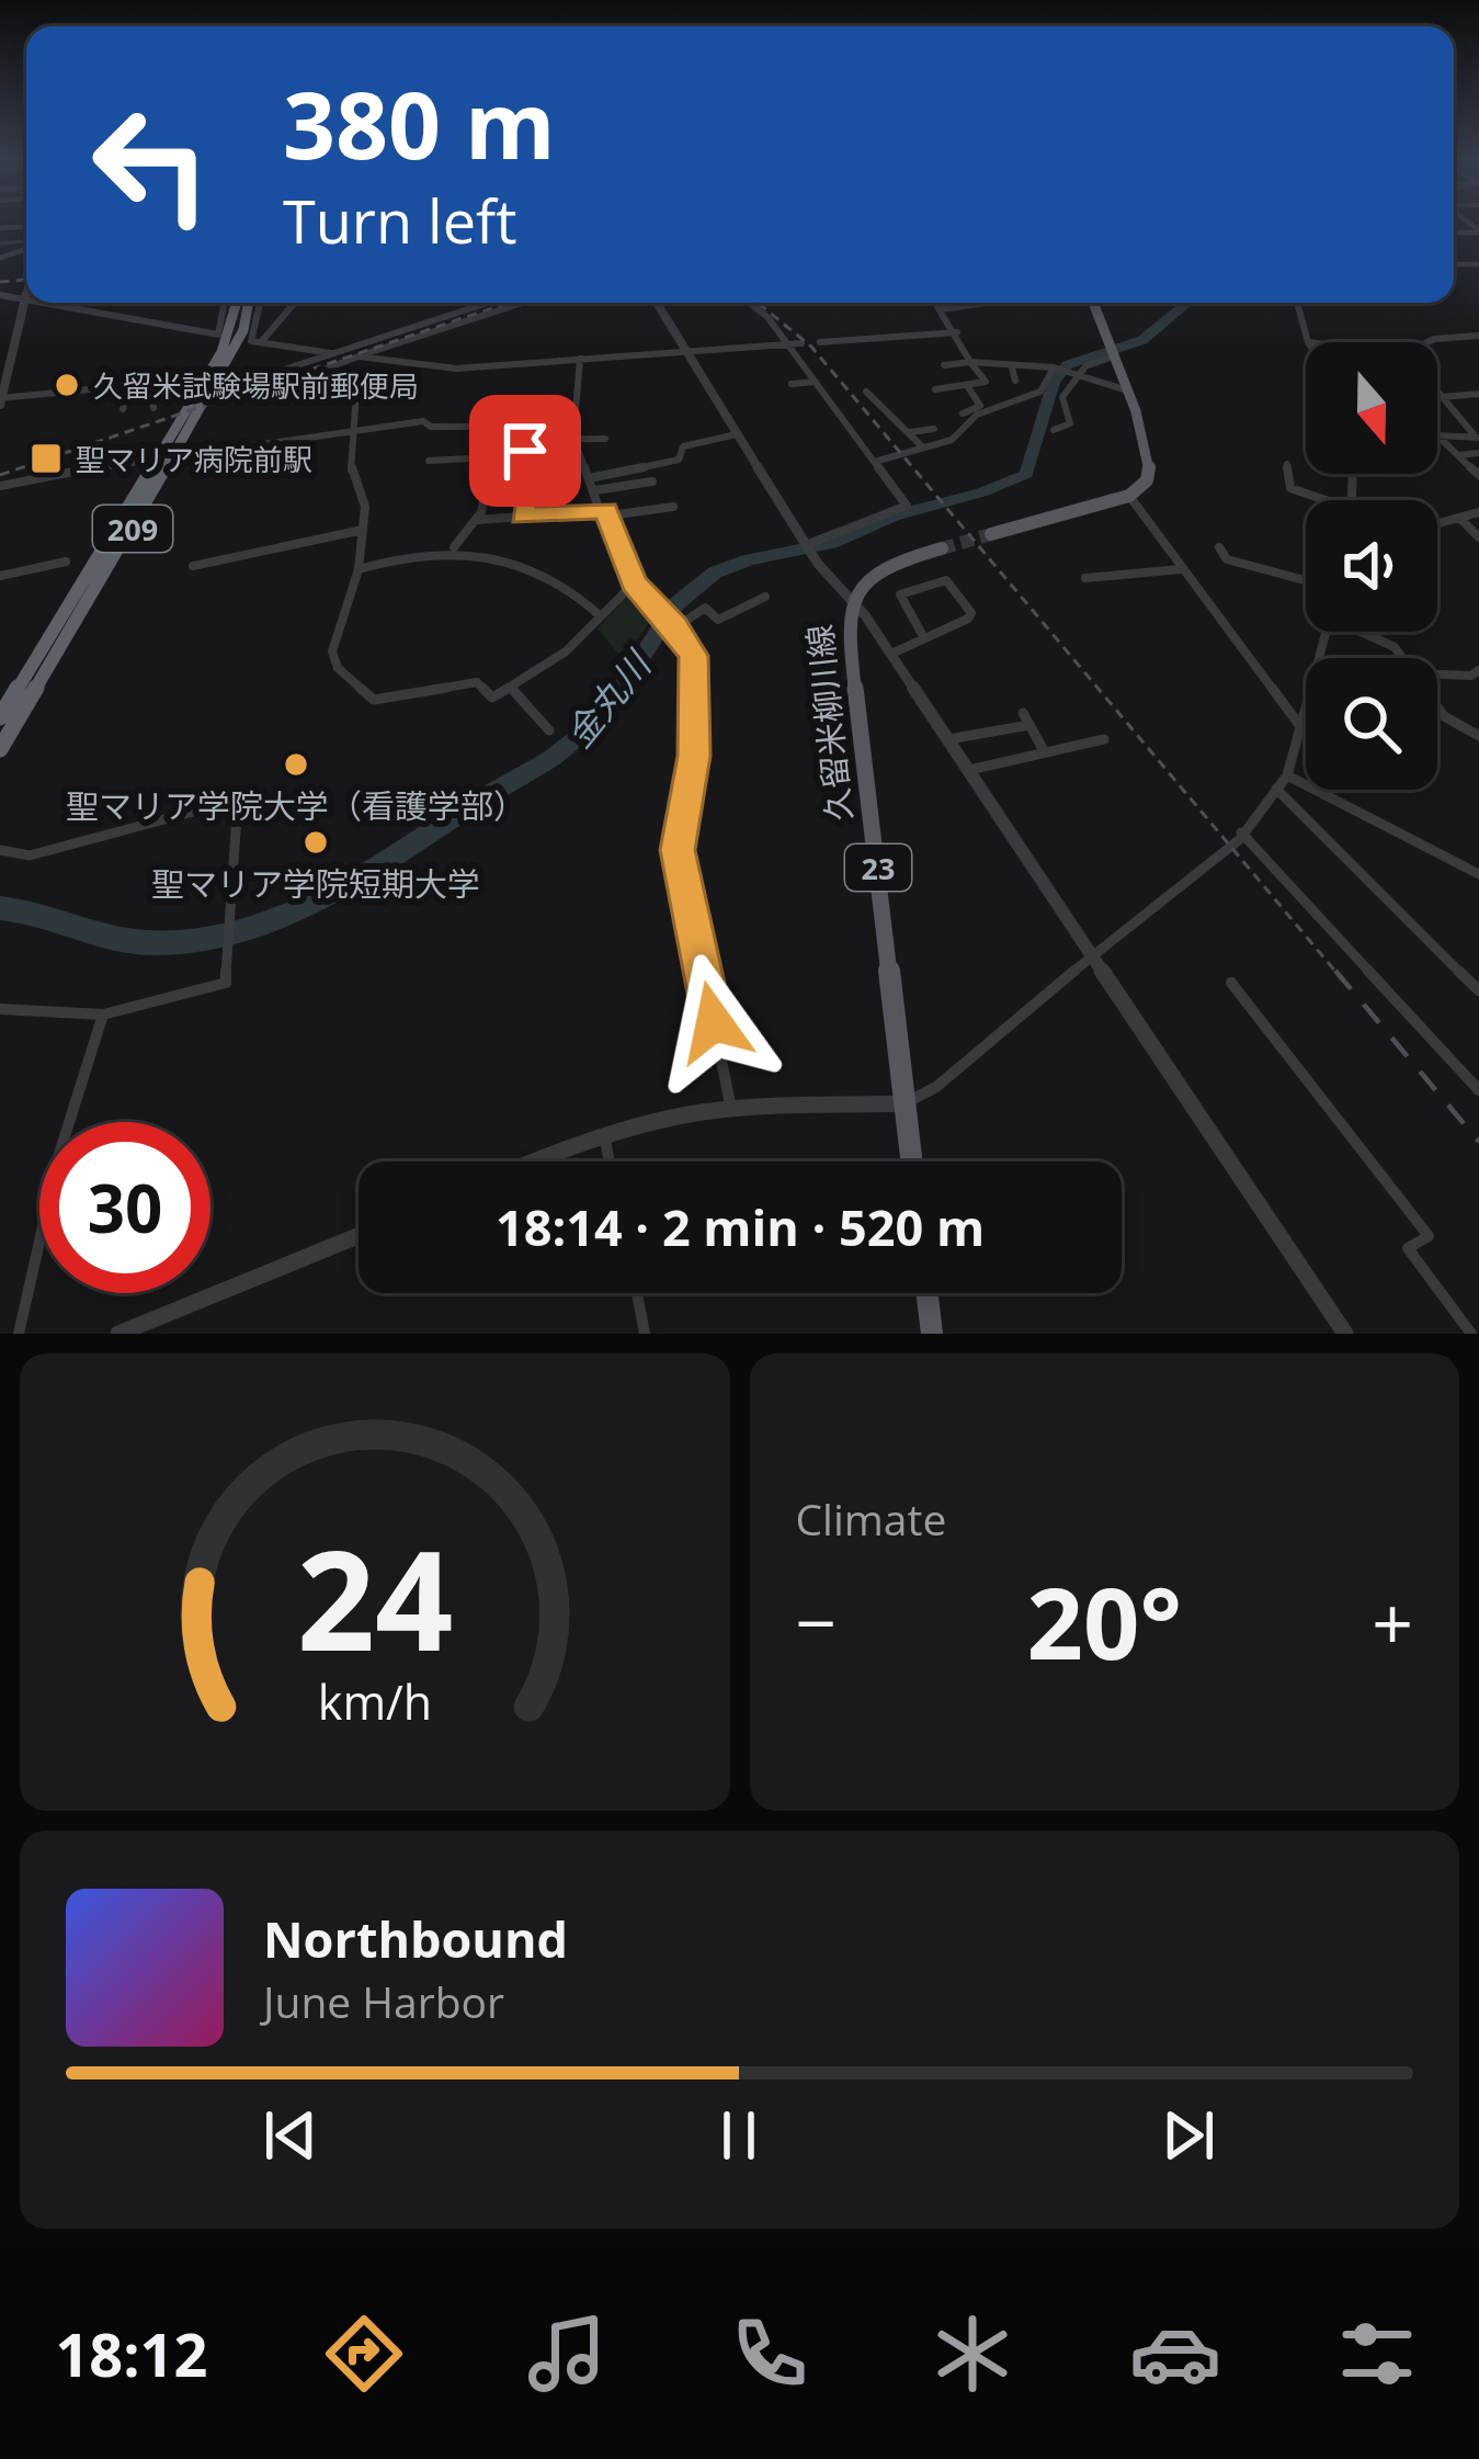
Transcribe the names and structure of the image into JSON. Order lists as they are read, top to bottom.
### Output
{
  "streets": {
    "highway": ["209"],
    "main road": ["久留米柳川線", "23"]
  },
  "water": ["金丸川"],
  "places": {
    "other": ["久留米試験場駅前郵便局", "聖マリア学院大学（看護学部）", "聖マリア学院短期大学"],
    "transit": ["聖マリア病院前駅"]
  },
  "north": "bottom",
  "page": {
    "turn": ["380 m", "Turn left"],
    "limit": "30",
    "trip": "18:14 · 2 min · 520 m",
    "tile": "Climate",
    "heat": ["−", "20°", "+"],
    "song": ["Northbound", "June Harbor"],
    "tabs": "18:12",
    "gauge": ["24", "km/h"]
  }
}
